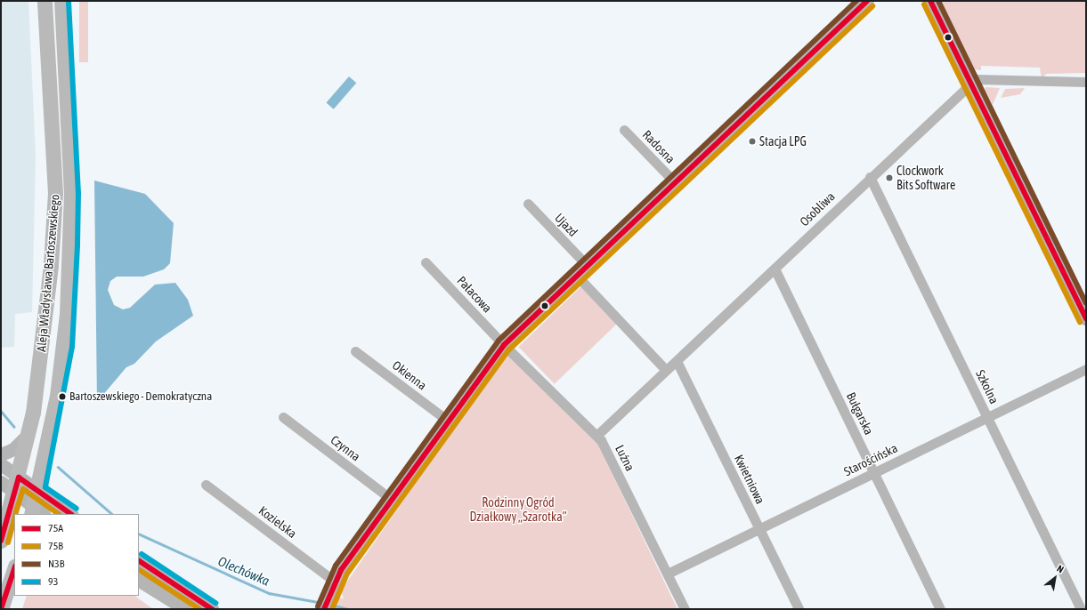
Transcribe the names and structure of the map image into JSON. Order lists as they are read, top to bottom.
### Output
{
  "streets": {
    "main road": ["Aleja Władysława Bartoszewskiego"],
    "street": [
      "Radosna",
      "Osobliwa",
      "Ujazd",
      "Pałacowa",
      "Okienna",
      "Szkolna",
      "Bułgarska",
      "Czynna",
      "Luźna",
      "Starościńska",
      "Kwietniowa",
      "Kozielska"
    ]
  },
  "crossings": [
    ["Osobliwa", "Szkolna"],
    ["Osobliwa", "Bułgarska"],
    ["Osobliwa", "Luźna"],
    ["Osobliwa", "Kwietniowa"],
    ["Pałacowa", "Luźna"],
    ["Szkolna", "Starościńska"],
    ["Bułgarska", "Starościńska"],
    ["Luźna", "Starościńska"],
    ["Starościńska", "Kwietniowa"]
  ],
  "water": ["Olechówka"],
  "parks": ["Rodzinny Ogród Działkowy „Szarotka”"],
  "places": ["Stacja LPG", "Clockwork Bits Software", "Bartoszewskiego - Demokratyczna"],
  "lines": [
    "transit line 75A",
    "transit line N3B",
    "transit line 93",
    "transit line 75B"
  ],
  "legend": [
    "75A",
    "75B",
    "N3B",
    "93"
  ],
  "north": "top right"
}
